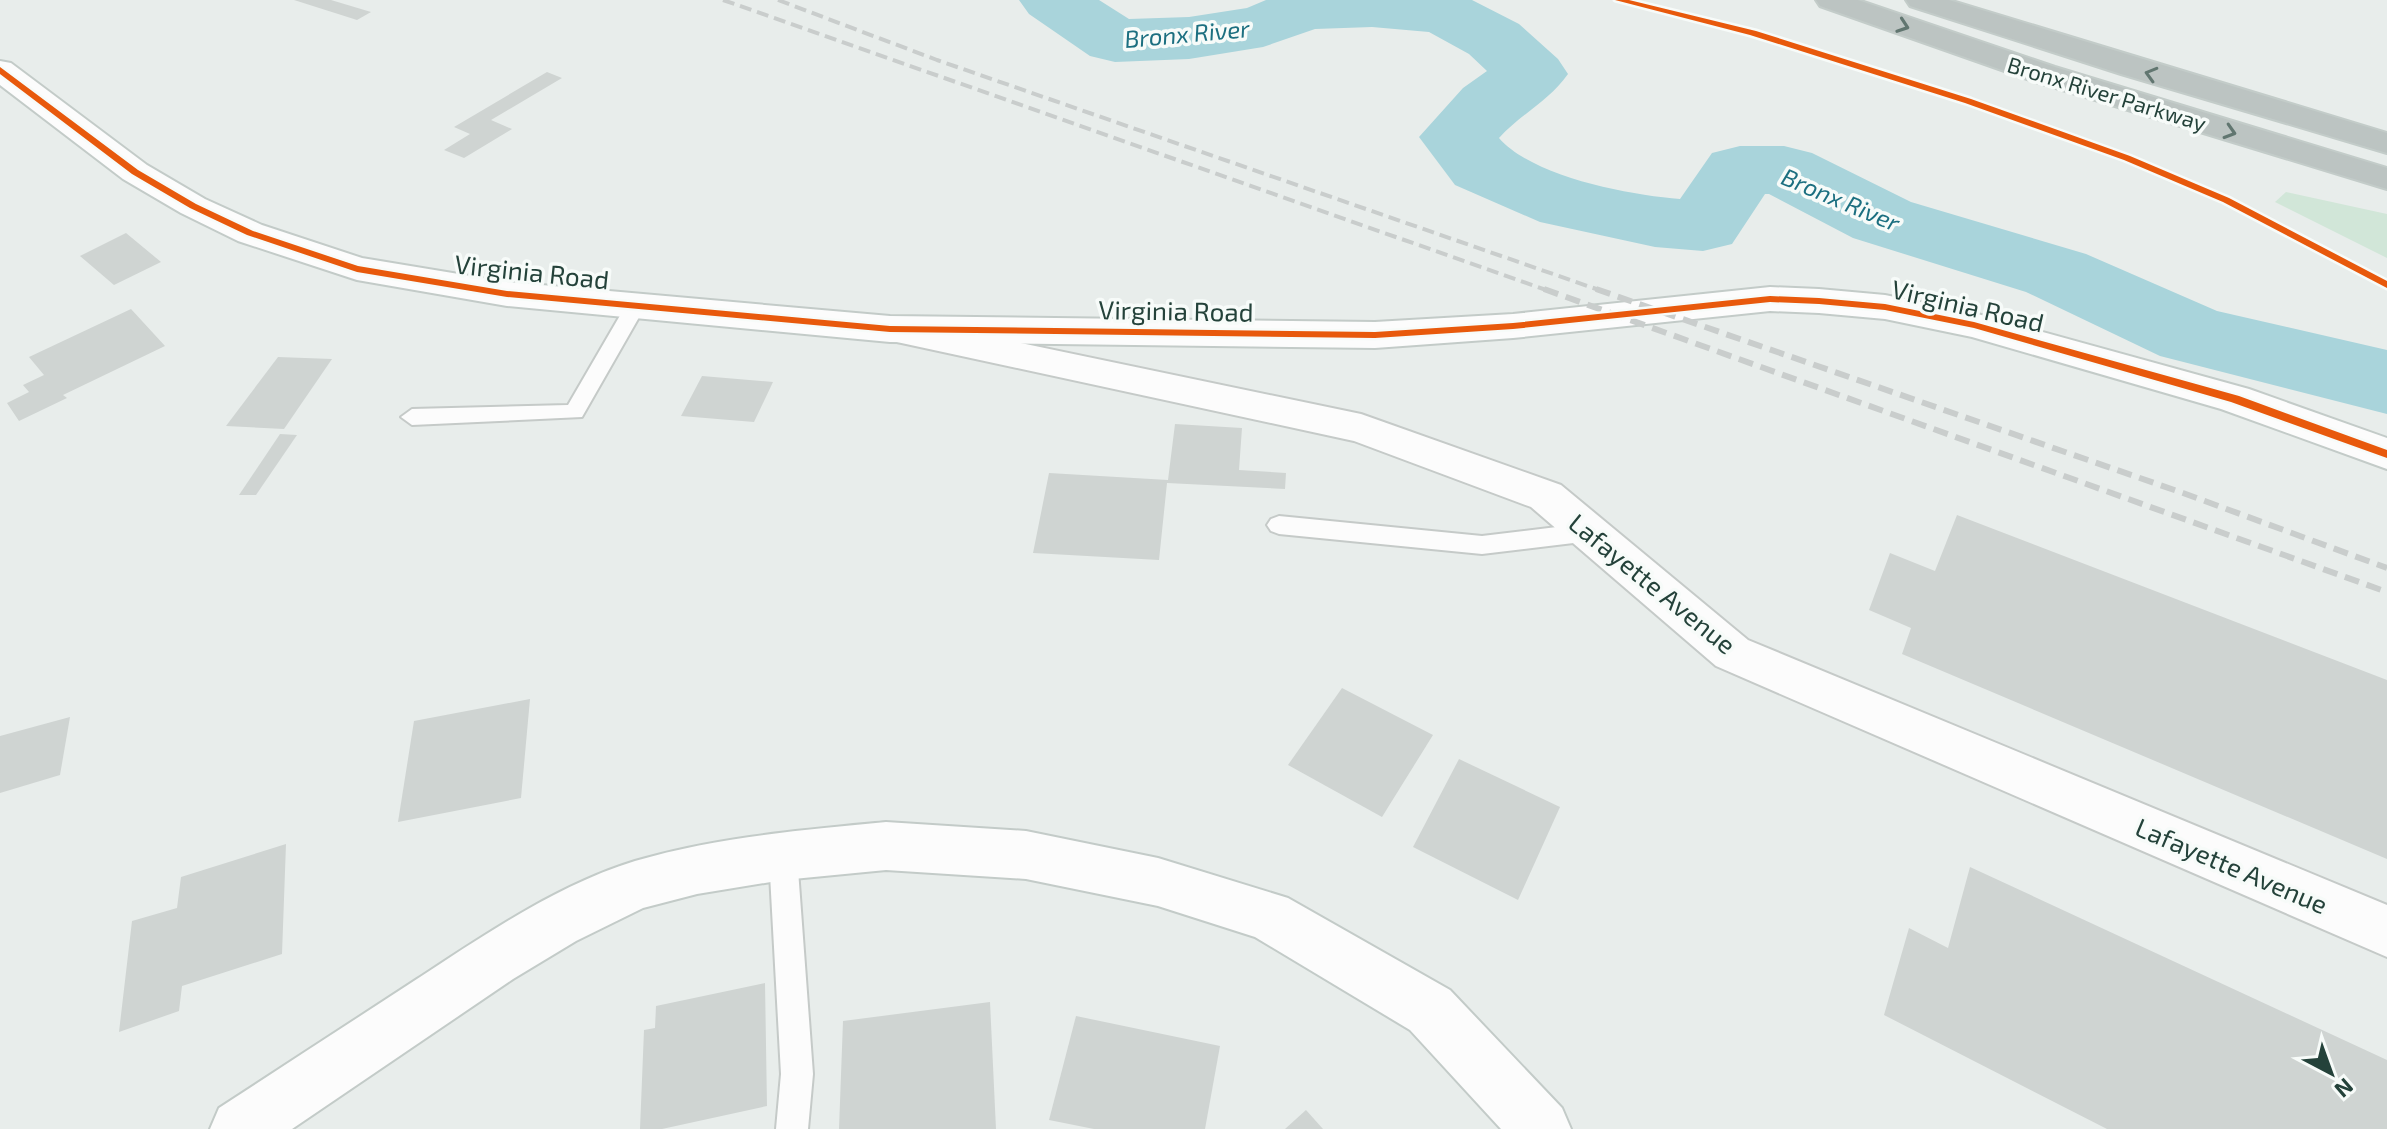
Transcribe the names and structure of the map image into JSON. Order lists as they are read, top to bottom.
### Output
{
  "streets": {
    "highway": ["Bronx River Parkway"],
    "street": ["Virginia Road", "Lafayette Avenue"]
  },
  "crossings": [
    ["Virginia Road", "Lafayette Avenue"]
  ],
  "water": ["Bronx River"],
  "north": "bottom right"
}
